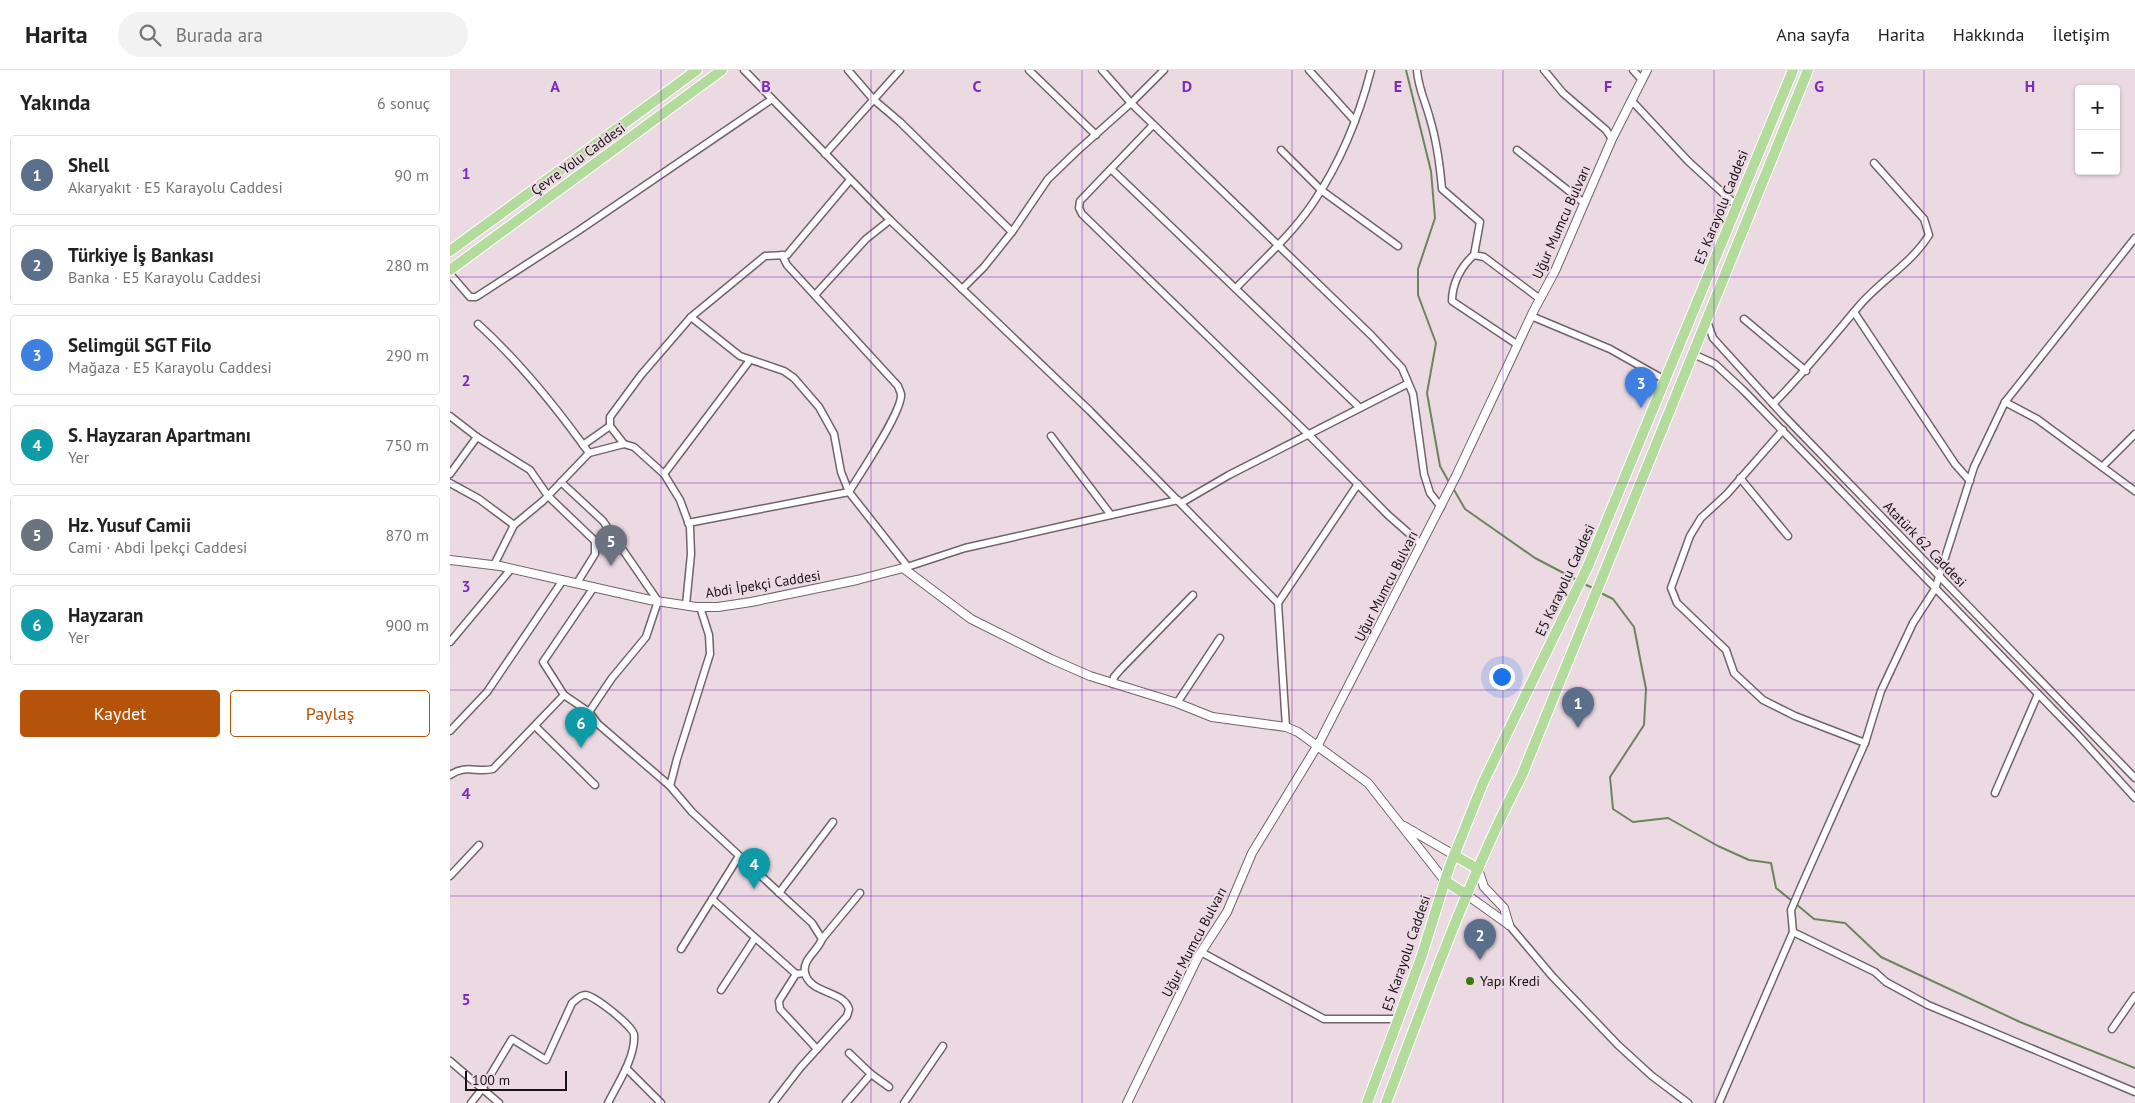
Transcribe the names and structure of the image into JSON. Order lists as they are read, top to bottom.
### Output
{
  "streets": {
    "highway": ["Çevre Yolu Caddesi", "E5 Karayolu Caddesi"],
    "street": ["Uğur Mumcu Bulvarı", "Atatürk 62 Caddesi", "Abdi İpekçi Caddesi"]
  },
  "places": ["Yapı Kredi"],
  "scale_bar": "100 m",
  "page": {
    "header": "Harita",
    "search": "Burada ara",
    "nav": [
      "Ana sayfa",
      "Harita",
      "Hakkında",
      "İletişim"
    ],
    "heading": ["Yakında", "6 sonuç"],
    "map_buttons": ["+", "−"],
    "list": [
      {
        "mark": "1",
        "name": "Shell",
        "note": "Akaryakıt · E5 Karayolu Caddesi",
        "value": "90 m"
      },
      {
        "mark": "2",
        "name": "Türkiye İş Bankası",
        "note": "Banka · E5 Karayolu Caddesi",
        "value": "280 m"
      },
      {
        "mark": "3",
        "name": "Selimgül SGT Filo",
        "note": "Mağaza · E5 Karayolu Caddesi",
        "value": "290 m"
      },
      {
        "mark": "4",
        "name": "S. Hayzaran Apartmanı",
        "note": "Yer",
        "value": "750 m"
      },
      {
        "mark": "5",
        "name": "Hz. Yusuf Camii",
        "note": "Cami · Abdi İpekçi Caddesi",
        "value": "870 m"
      },
      {
        "mark": "6",
        "name": "Hayzaran",
        "note": "Yer",
        "value": "900 m"
      }
    ],
    "pins": [
      "3",
      "5",
      "1",
      "6",
      "4",
      "2"
    ],
    "buttons": ["Kaydet", "Paylaş"],
    "scale": "100 m"
  },
  "grid": {
    "columns": [
      "A",
      "B",
      "C",
      "D",
      "E",
      "F",
      "G",
      "H"
    ],
    "rows": [
      "1",
      "2",
      "3",
      "4",
      "5"
    ]
  }
}
